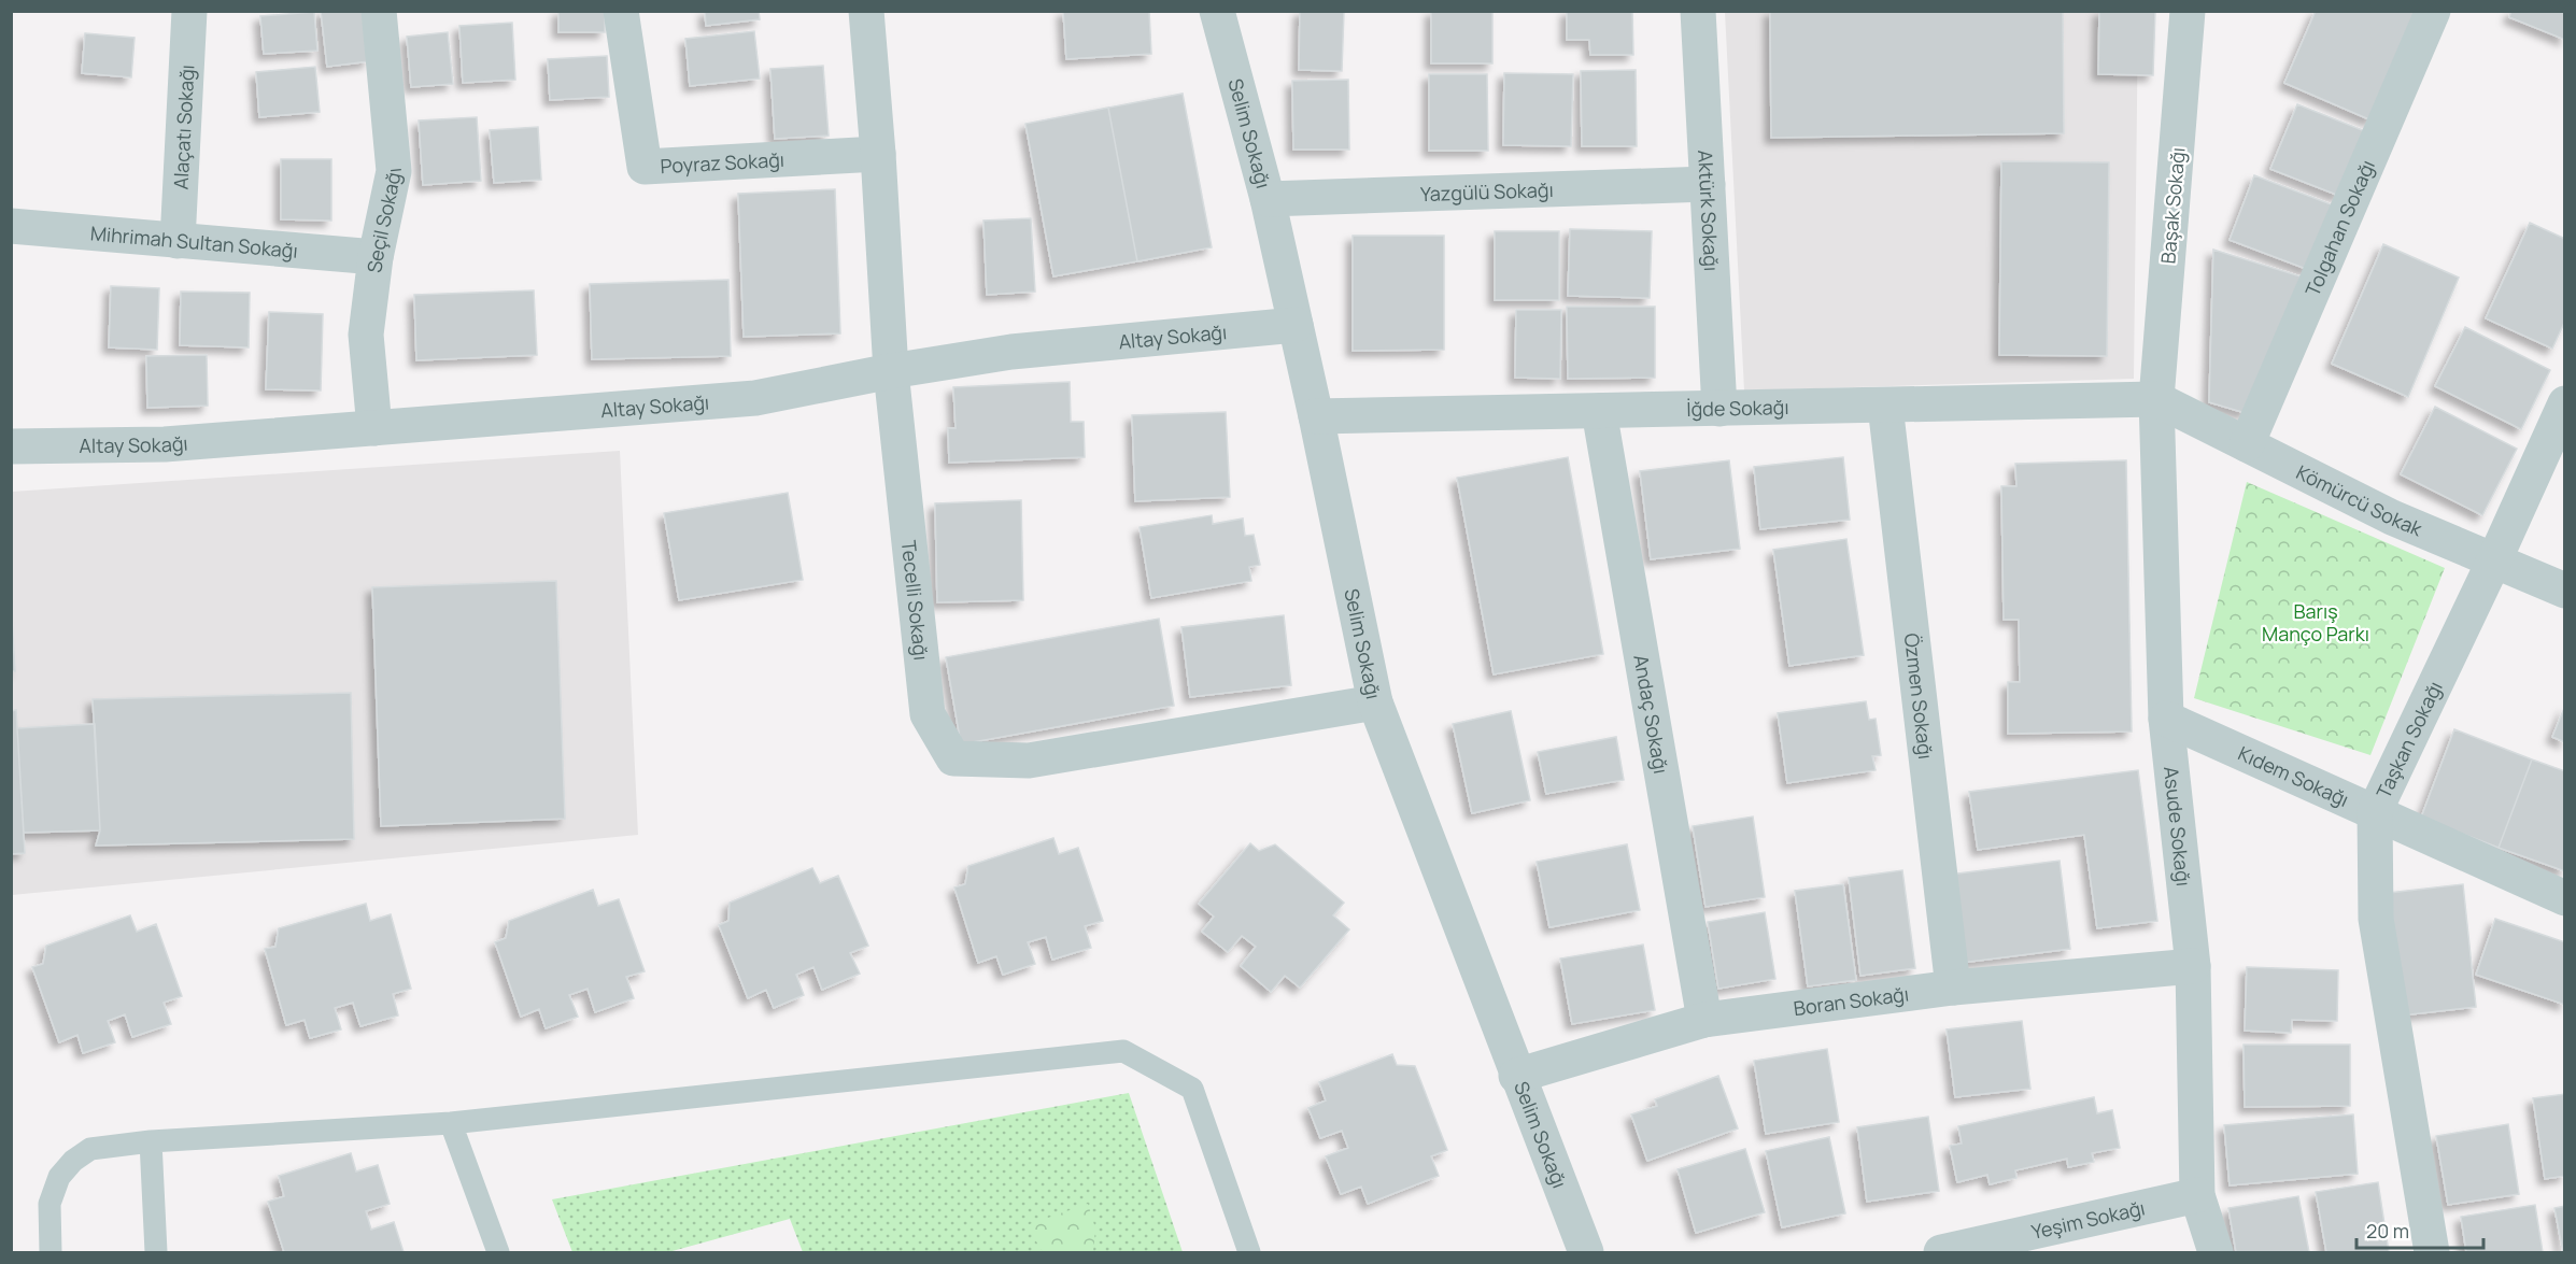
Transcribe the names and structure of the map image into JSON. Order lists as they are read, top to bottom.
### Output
{
  "streets": {
    "street": [
      "Alaçatı Sokağı",
      "Selim Sokağı",
      "Poyraz Sokağı",
      "Yazgülü Sokağı",
      "Başak Sokağı",
      "Aktürk Sokağı",
      "Seçil Sokağı",
      "Tolgahan Sokağı",
      "Mihrimah Sultan Sokağı",
      "Altay Sokağı",
      "İğde Sokağı",
      "Kömürcü Sokak",
      "Tecelli Sokağı",
      "Özmen Sokağı",
      "Andaç Sokağı",
      "Taşkan Sokağı",
      "Kıdem Sokağı",
      "Asude Sokağı",
      "Boran Sokağı",
      "Yeşim Sokağı"
    ]
  },
  "crossings": [
    ["Alaçatı Sokağı", "Mihrimah Sultan Sokağı"],
    ["Selim Sokağı", "Yazgülü Sokağı"],
    ["Selim Sokağı", "Altay Sokağı"],
    ["Selim Sokağı", "İğde Sokağı"],
    ["Selim Sokağı", "Tecelli Sokağı"],
    ["Selim Sokağı", "Boran Sokağı"],
    ["Poyraz Sokağı", "Tecelli Sokağı"],
    ["Yazgülü Sokağı", "Aktürk Sokağı"],
    ["Başak Sokağı", "İğde Sokağı"],
    ["Başak Sokağı", "Kömürcü Sokak"],
    ["Başak Sokağı", "Asude Sokağı"],
    ["Aktürk Sokağı", "İğde Sokağı"],
    ["Seçil Sokağı", "Mihrimah Sultan Sokağı"],
    ["Seçil Sokağı", "Altay Sokağı"],
    ["Tolgahan Sokağı", "Kömürcü Sokak"],
    ["Altay Sokağı", "Tecelli Sokağı"],
    ["İğde Sokağı", "Kömürcü Sokak"],
    ["İğde Sokağı", "Özmen Sokağı"],
    ["İğde Sokağı", "Andaç Sokağı"],
    ["İğde Sokağı", "Asude Sokağı"],
    ["Kömürcü Sokak", "Taşkan Sokağı"],
    ["Kömürcü Sokak", "Asude Sokağı"],
    ["Özmen Sokağı", "Boran Sokağı"],
    ["Andaç Sokağı", "Boran Sokağı"],
    ["Taşkan Sokağı", "Kıdem Sokağı"],
    ["Kıdem Sokağı", "Asude Sokağı"],
    ["Asude Sokağı", "Boran Sokağı"],
    ["Asude Sokağı", "Yeşim Sokağı"]
  ],
  "parks": ["Barış Manço Parkı"],
  "scale_bar": "20 m"
}
